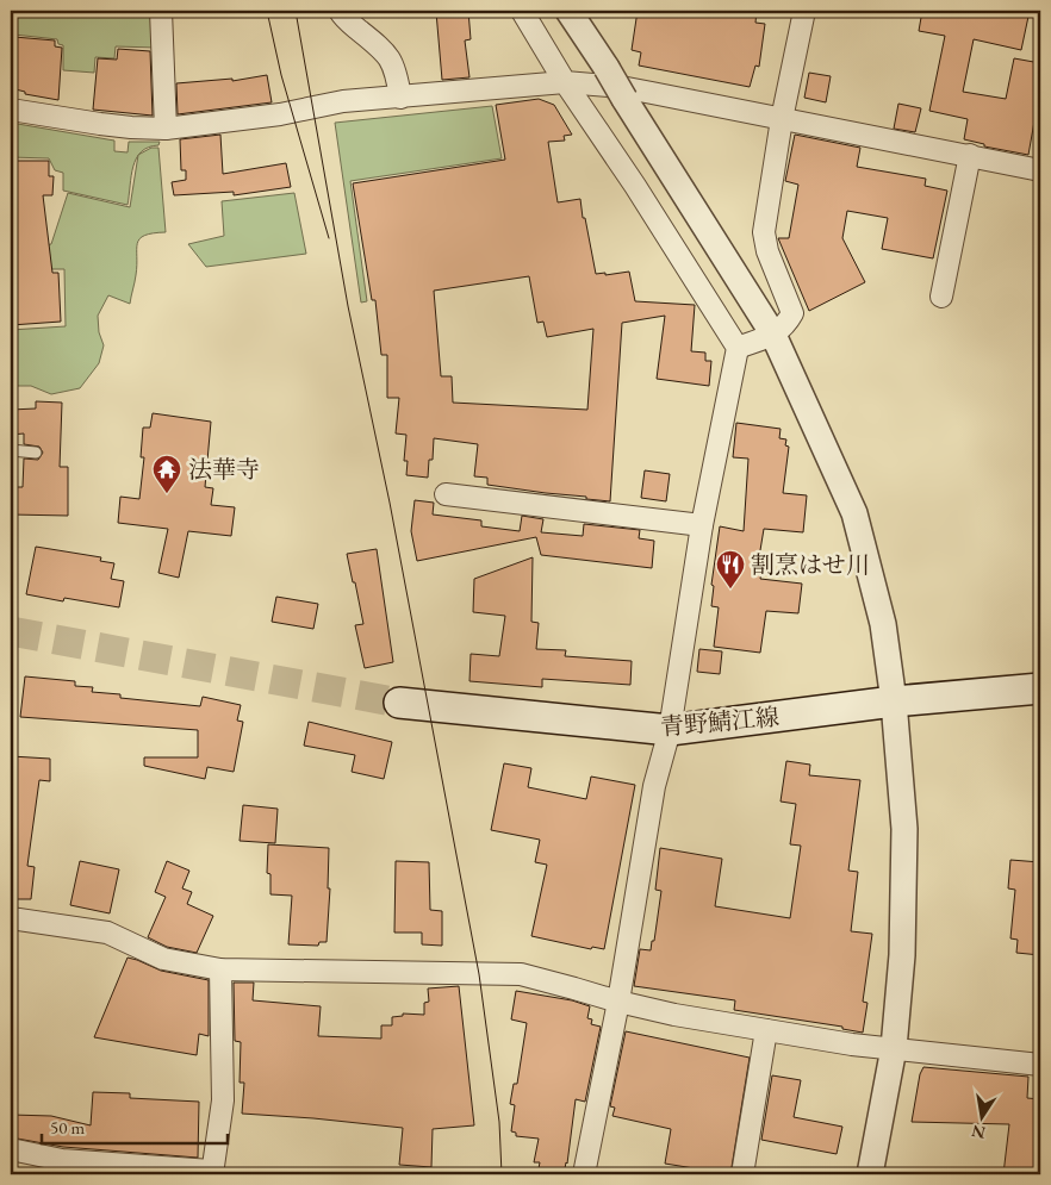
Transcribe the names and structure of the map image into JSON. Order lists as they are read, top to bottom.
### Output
{
  "streets": {
    "main road": ["青野鯖江線"]
  },
  "places": {
    "temple": ["法華寺"],
    "restaurant": ["割烹はせ川"]
  },
  "scale_bar": "50 m",
  "north": "bottom"
}
